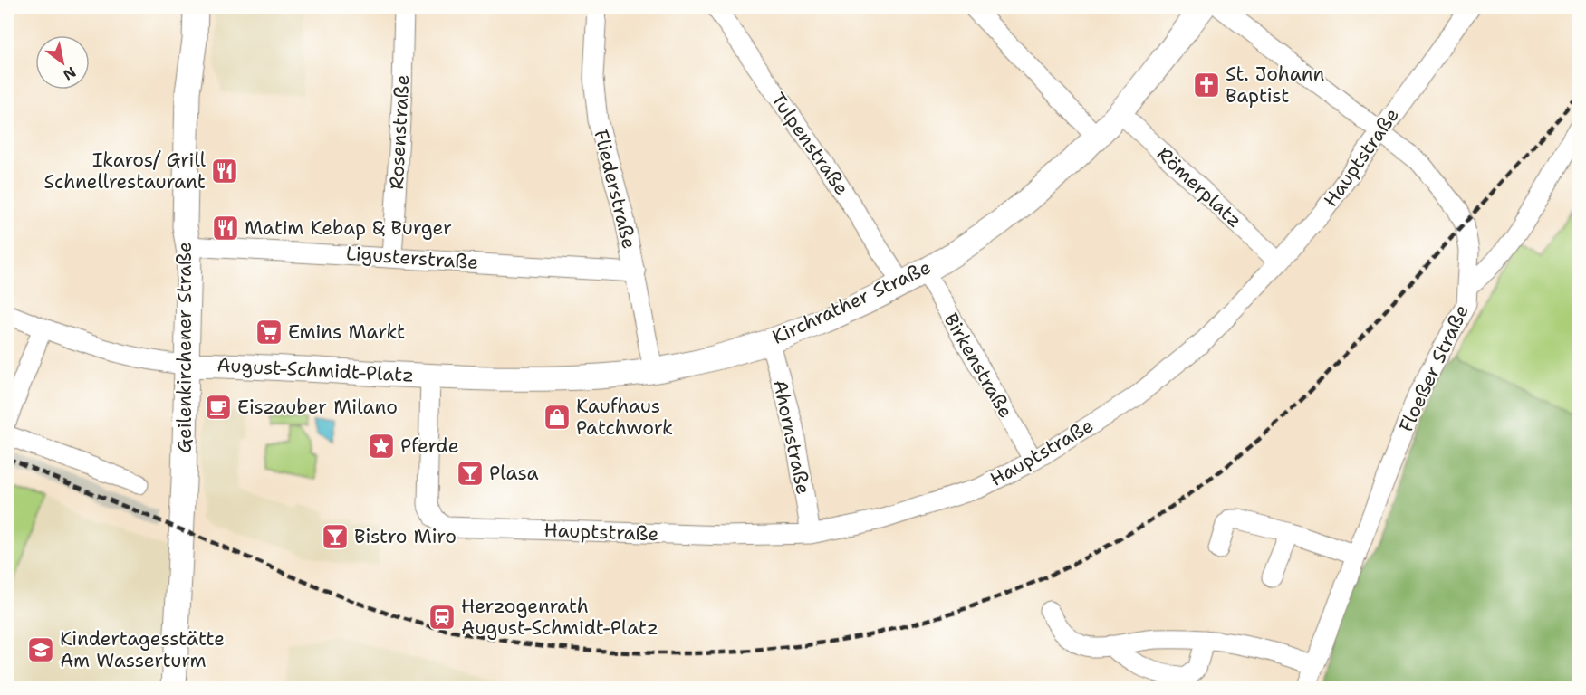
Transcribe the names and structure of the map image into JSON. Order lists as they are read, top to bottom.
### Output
{
  "streets": {
    "main road": ["Kirchrather Straße", "Geilenkirchener Straße", "August-Schmidt-Platz"],
    "street": [
      "Rosenstraße",
      "Tulpenstraße",
      "Hauptstraße",
      "Römerplatz",
      "Fliederstraße",
      "Ligusterstraße",
      "Birkenstraße",
      "Floeßer Straße",
      "Ahornstraße"
    ]
  },
  "crossings": [
    ["Rosenstraße", "Ligusterstraße"],
    ["Tulpenstraße", "Kirchrather Straße"],
    ["Hauptstraße", "Römerplatz"],
    ["Hauptstraße", "Birkenstraße"],
    ["Hauptstraße", "Floeßer Straße"],
    ["Hauptstraße", "August-Schmidt-Platz"],
    ["Hauptstraße", "Ahornstraße"],
    ["Römerplatz", "Kirchrather Straße"],
    ["Fliederstraße", "Ligusterstraße"],
    ["Fliederstraße", "Kirchrather Straße"],
    ["Ligusterstraße", "Geilenkirchener Straße"],
    ["Kirchrather Straße", "Birkenstraße"],
    ["Kirchrather Straße", "August-Schmidt-Platz"],
    ["Kirchrather Straße", "Ahornstraße"],
    ["Geilenkirchener Straße", "August-Schmidt-Platz"]
  ],
  "places": {
    "church": ["St. Johann Baptist"],
    "restaurant": ["Ikaros/ Grill Schnellrestaurant", "Matim Kebap & Burger"],
    "supermarket": ["Emins Markt"],
    "cafe": ["Eiszauber Milano"],
    "shop": ["Kaufhaus Patchwork"],
    "place": ["Pferde"],
    "bar": ["Plasa", "Bistro Miro"],
    "station": ["Herzogenrath August-Schmidt-Platz"],
    "school or university": ["Kindertagesstätte Am Wasserturm"]
  },
  "north": "bottom right"
}
